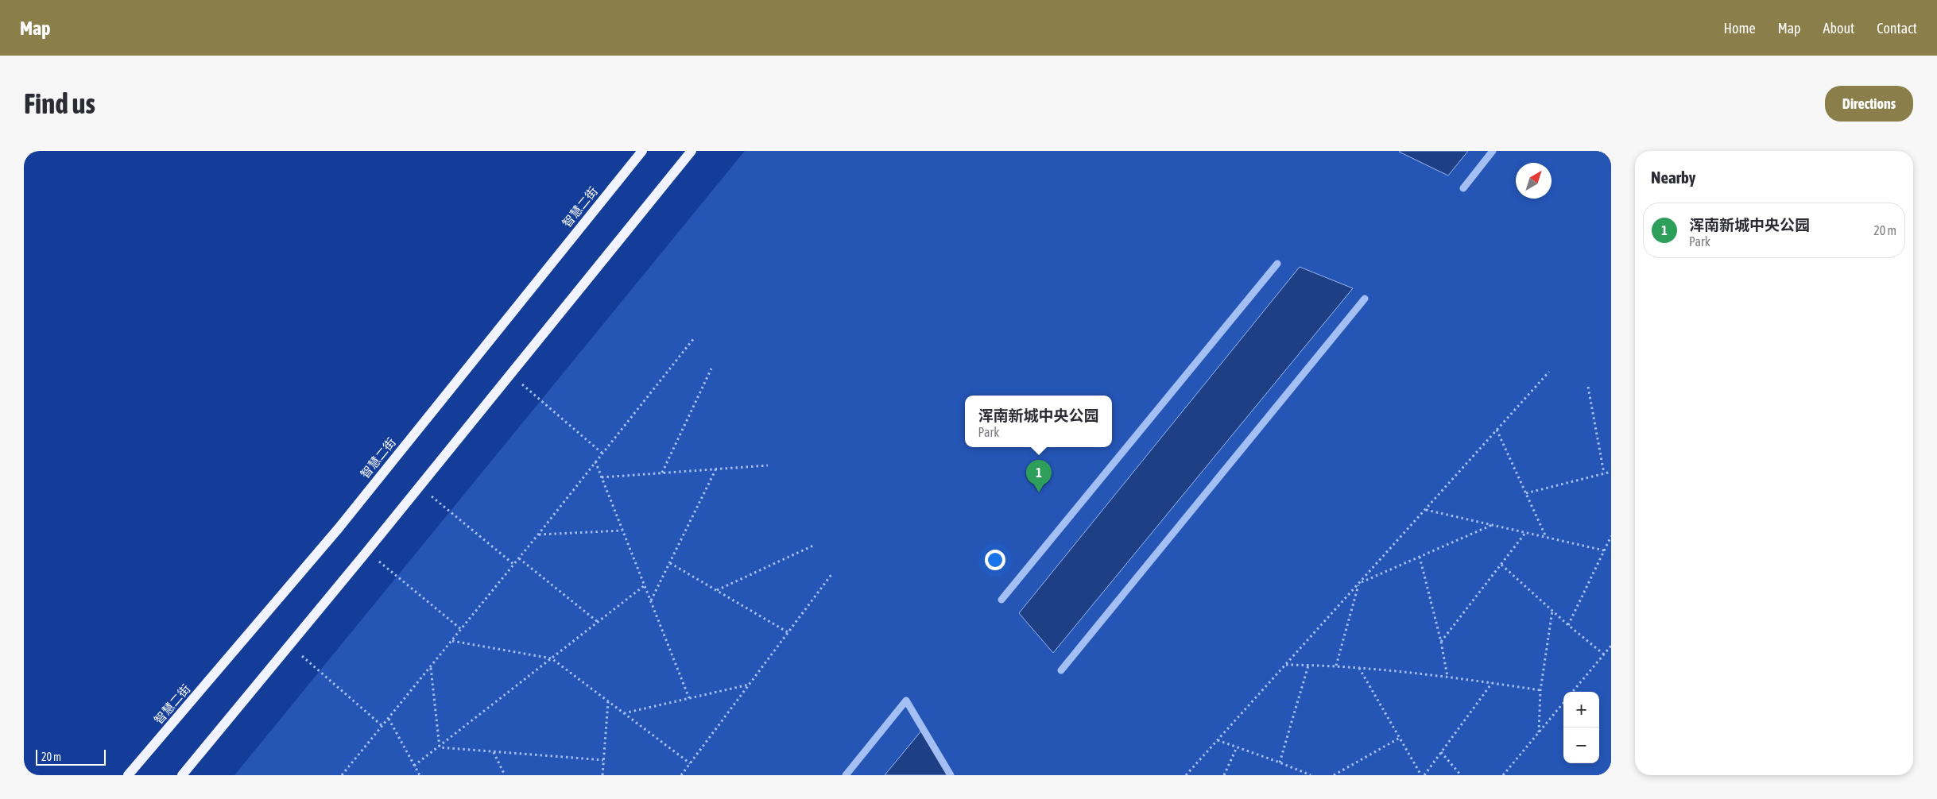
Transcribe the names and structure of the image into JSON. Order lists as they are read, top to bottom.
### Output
{
  "streets": {
    "main road": ["智慧二街"]
  },
  "scale_bar": "20 m",
  "north": "top right",
  "page": {
    "header": "Map",
    "nav": [
      "Home",
      "Map",
      "About",
      "Contact"
    ],
    "buttons": "Directions",
    "title": "Find us",
    "heading": "Nearby",
    "list": [
      {
        "mark": "1",
        "name": "浑南新城中央公园",
        "note": "Park",
        "value": "20 m"
      }
    ],
    "popup": ["浑南新城中央公园", "Park"],
    "pins": "1",
    "map_buttons": ["+", "−"],
    "scale": "20 m"
  }
}
